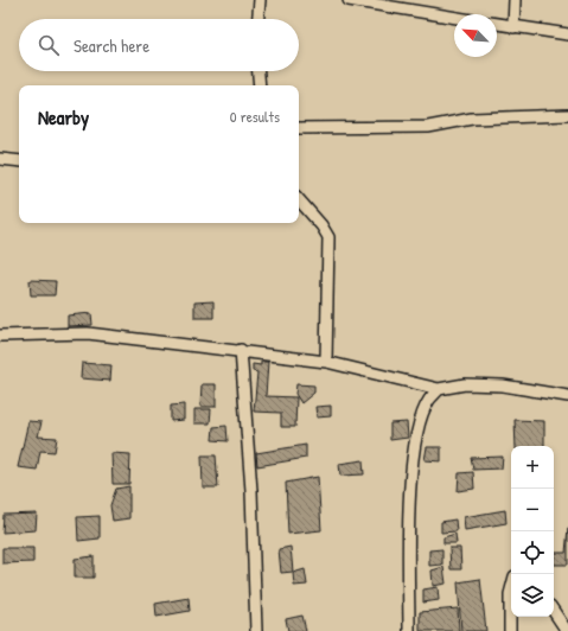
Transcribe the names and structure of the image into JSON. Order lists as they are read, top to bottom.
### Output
{
  "north": "top left",
  "page": {
    "search": "Search here",
    "heading": ["Nearby", "0 results"],
    "map_buttons": ["+", "−"]
  }
}
